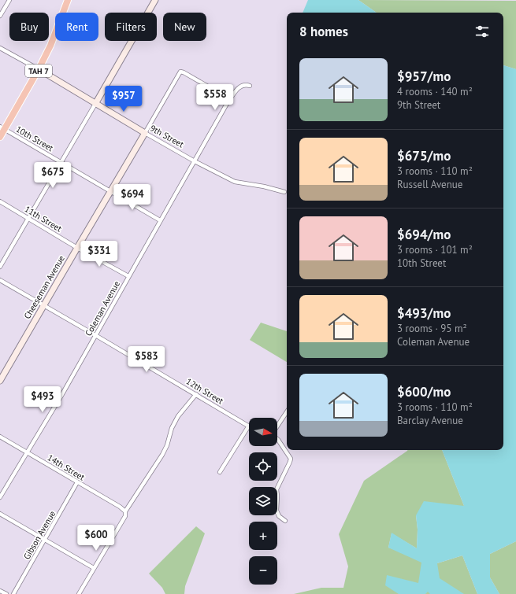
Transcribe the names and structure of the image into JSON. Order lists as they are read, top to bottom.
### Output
{
  "streets": {
    "highway": ["TAH 7"],
    "street": [
      "9th Street",
      "10th Street",
      "11th Street",
      "Cheeseman Avenue",
      "Coleman Avenue",
      "12th Street",
      "14th Street",
      "Gibson Avenue"
    ]
  },
  "crossings": [
    ["TAH 7", "9th Street"],
    ["TAH 7", "10th Street"],
    ["9th Street", "Cheeseman Avenue"],
    ["9th Street", "Coleman Avenue"],
    ["10th Street", "Cheeseman Avenue"],
    ["10th Street", "Coleman Avenue"],
    ["11th Street", "Cheeseman Avenue"],
    ["11th Street", "Coleman Avenue"],
    ["Cheeseman Avenue", "Coleman Avenue"],
    ["Cheeseman Avenue", "12th Street"],
    ["Coleman Avenue", "12th Street"],
    ["Coleman Avenue", "14th Street"],
    ["14th Street", "Gibson Avenue"]
  ],
  "north": "right",
  "page": {
    "chip": [
      "Buy",
      "Rent",
      "Filters",
      "New"
    ],
    "heading": "8 homes",
    "list": [
      {
        "name": "$957/mo",
        "note": "4 rooms · 140 m² · 9th Street"
      },
      {
        "name": "$675/mo",
        "note": "3 rooms · 110 m² · Russell Avenue"
      },
      {
        "name": "$694/mo",
        "note": "3 rooms · 101 m² · 10th Street"
      },
      {
        "name": "$493/mo",
        "note": "3 rooms · 95 m² · Coleman Avenue"
      },
      {
        "name": "$600/mo",
        "note": "3 rooms · 110 m² · Barclay Avenue"
      }
    ],
    "price": [
      "$558",
      "$957",
      "$675",
      "$694",
      "$331",
      "$583",
      "$493",
      "$600"
    ],
    "map_buttons": ["+", "−"]
  }
}
